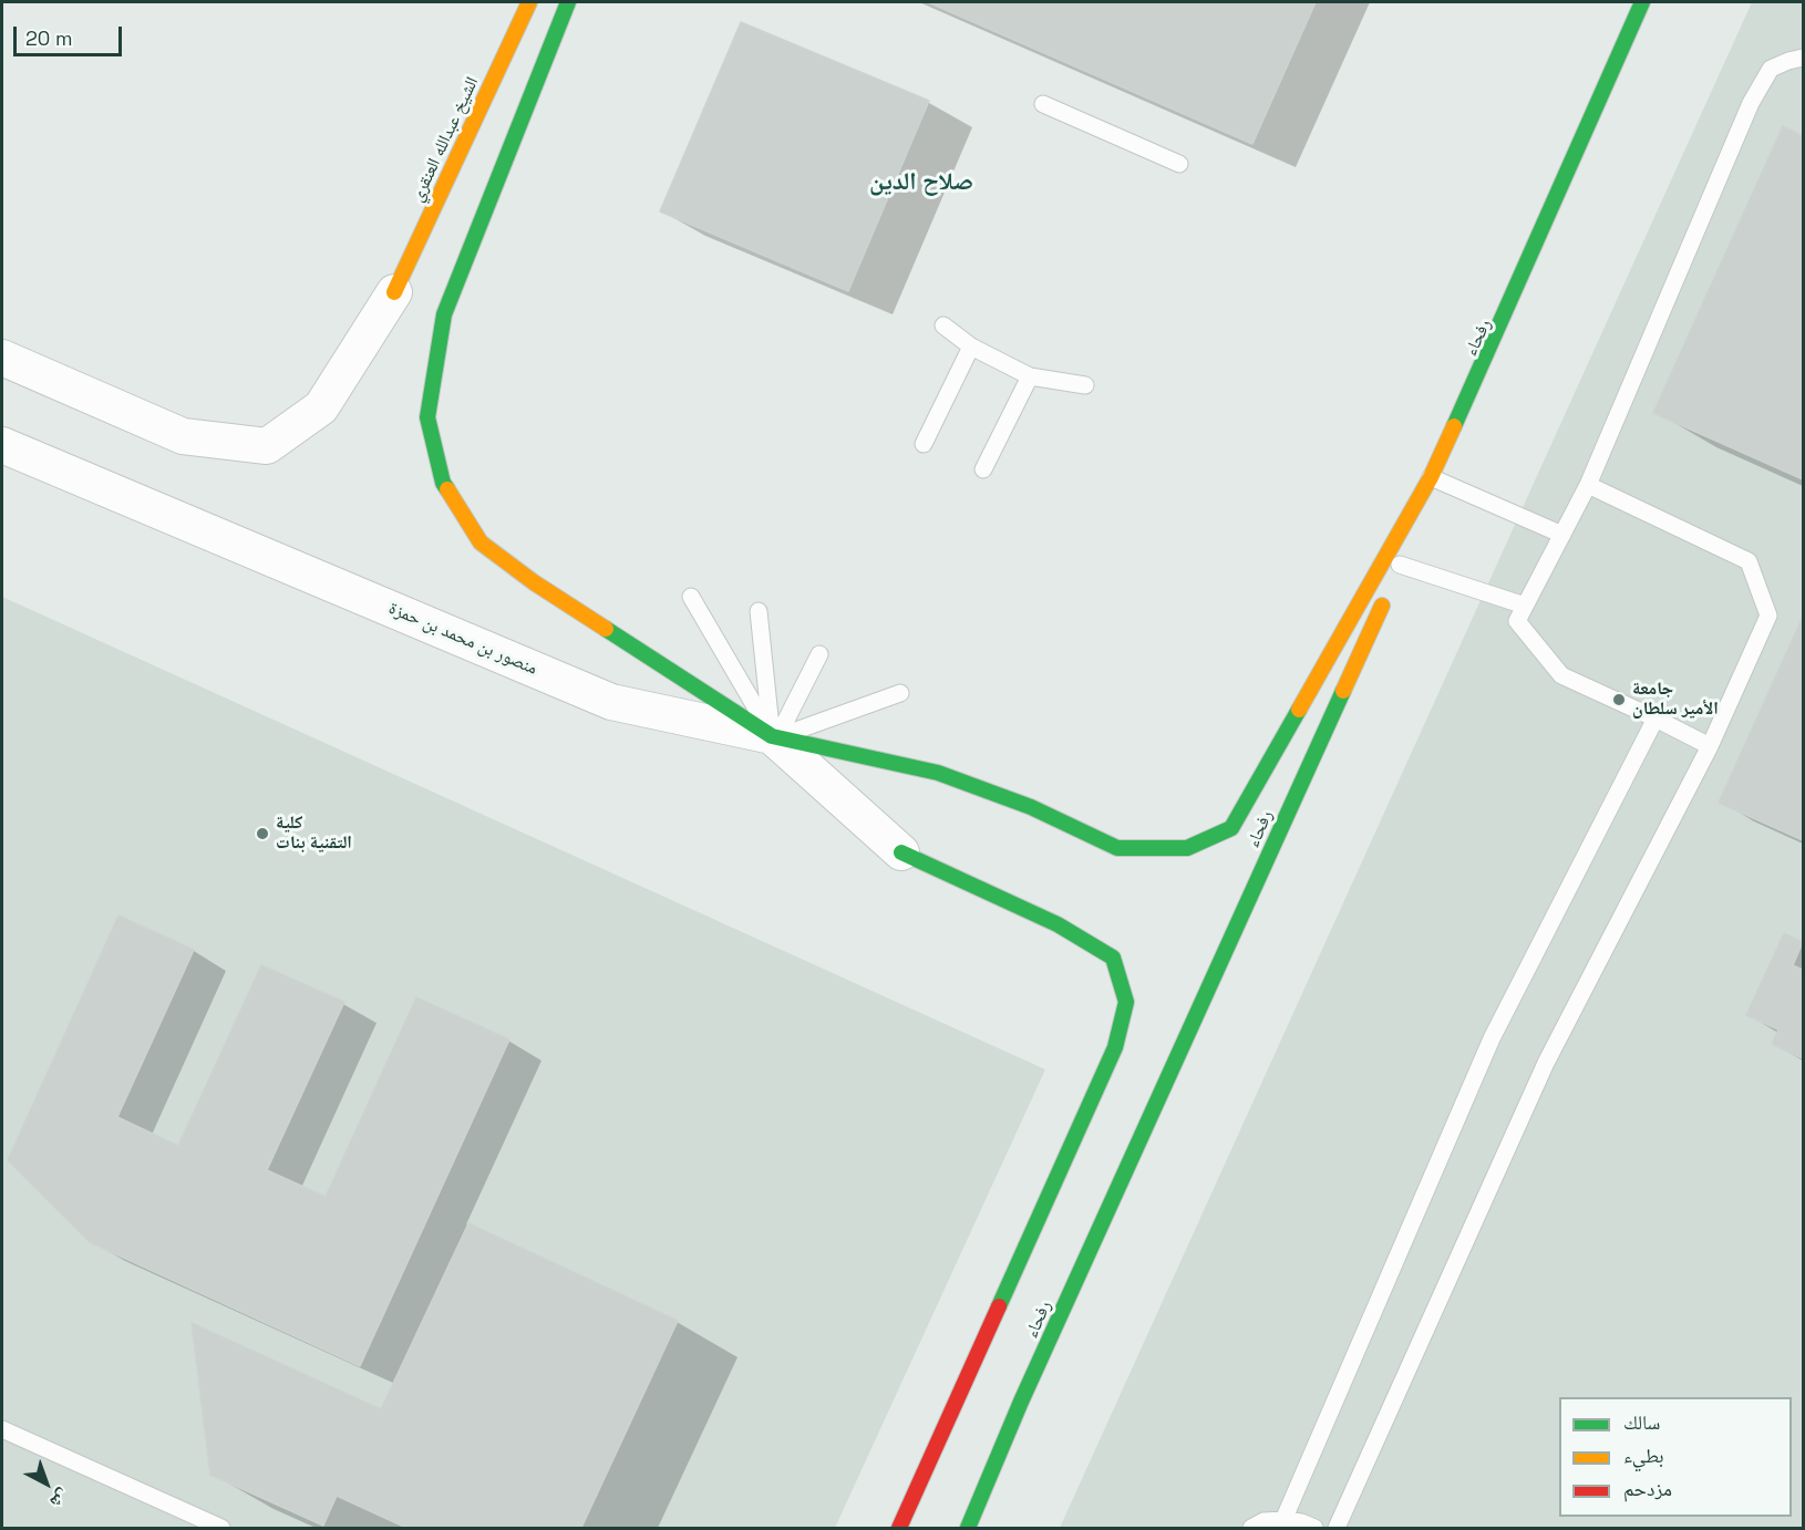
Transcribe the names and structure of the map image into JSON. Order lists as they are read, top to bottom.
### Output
{
  "streets": {
    "street": ["الشيخ عبدالله العنقري", "رفحاء", "منصور بن محمد بن حمزة"]
  },
  "districts": ["صلاح الدين"],
  "places": ["جامعة الأمير سلطان", "كلية التقنية بنات"],
  "legend": ["سالك", "بطيء", "مزدحم"],
  "scale_bar": "20 m",
  "north": "bottom right"
}
